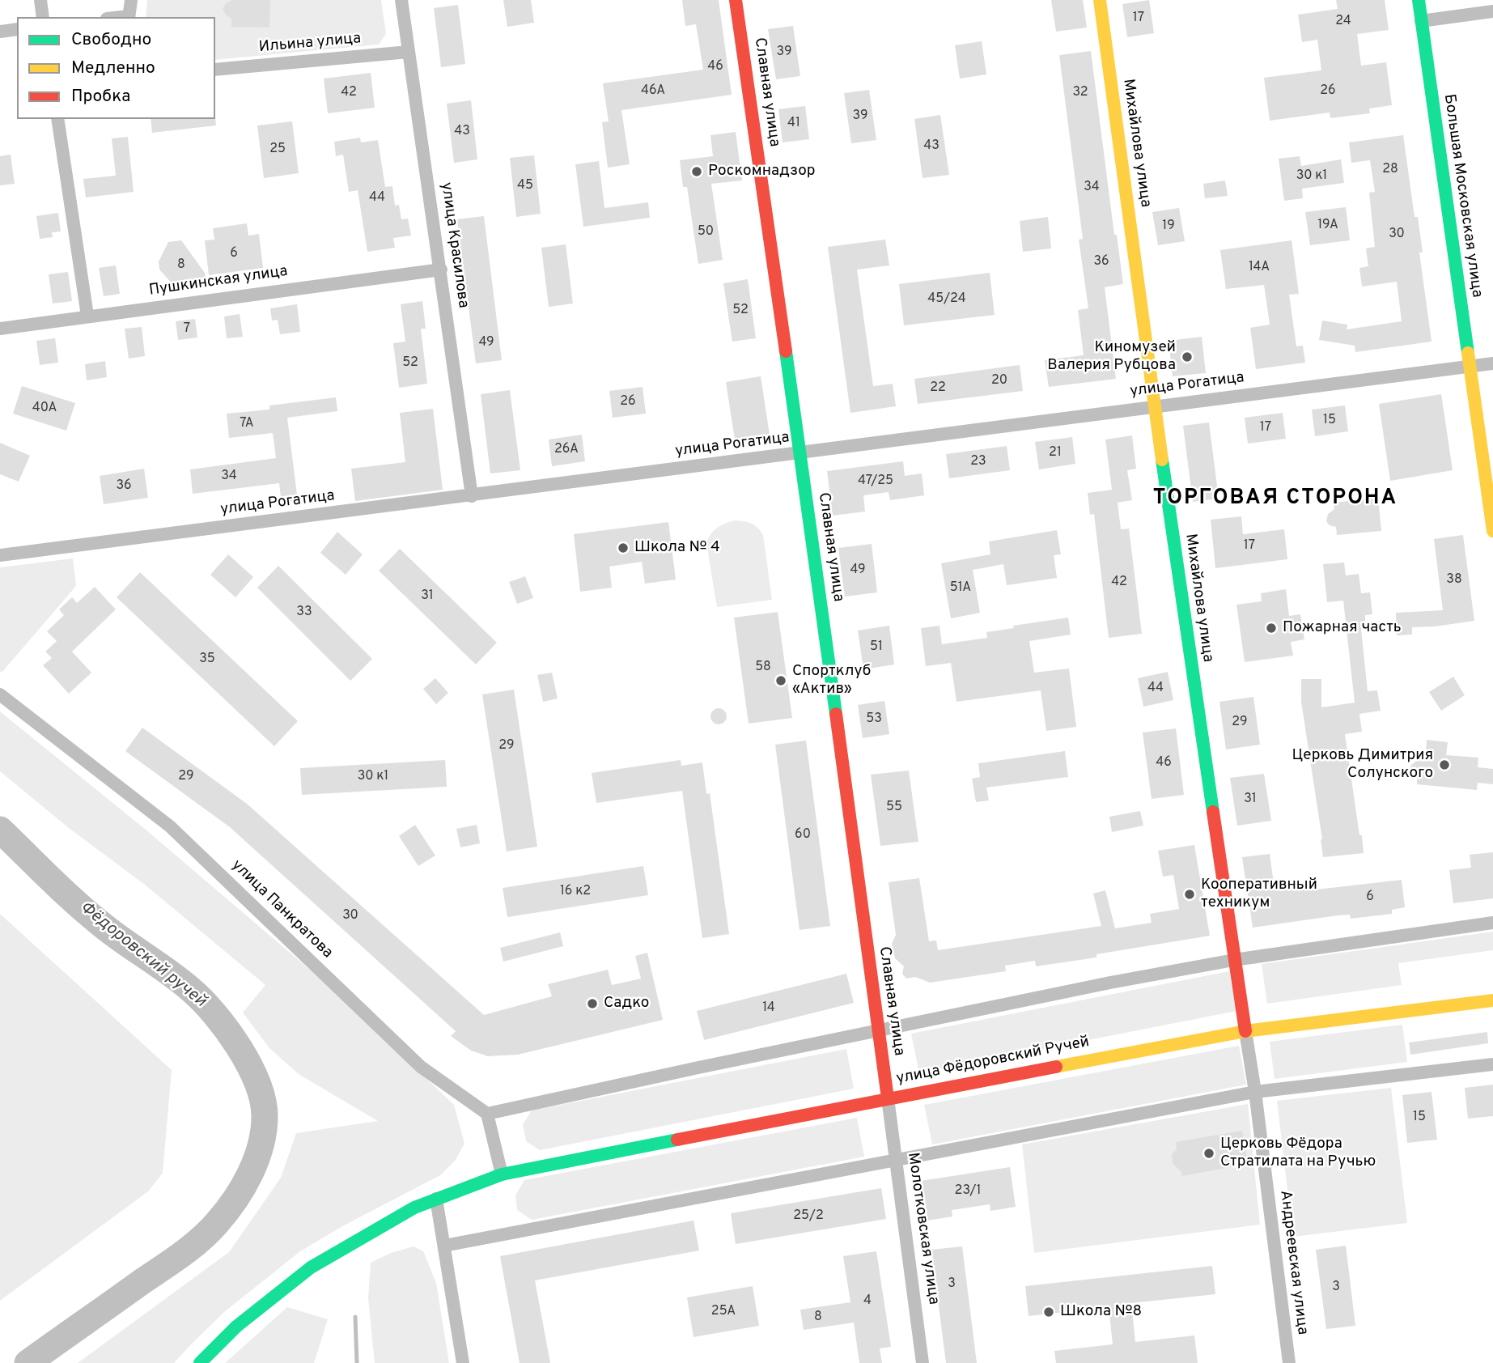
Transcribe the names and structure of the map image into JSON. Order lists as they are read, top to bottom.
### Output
{
  "streets": {
    "street": [
      "Ильина улица",
      "Славная улица",
      "Михайлова улица",
      "Большая Московская улица",
      "улица Красилова",
      "Пушкинская улица",
      "улица Рогатица",
      "улица Панкратова",
      "улица Фёдоровский Ручей",
      "Молотковская улица",
      "Андреевская улица"
    ]
  },
  "crossings": [
    ["Ильина улица", "улица Красилова"],
    ["Славная улица", "улица Рогатица"],
    ["Славная улица", "улица Фёдоровский Ручей"],
    ["Славная улица", "Молотковская улица"],
    ["Михайлова улица", "улица Рогатица"],
    ["Михайлова улица", "улица Фёдоровский Ручей"],
    ["Михайлова улица", "Андреевская улица"],
    ["Большая Московская улица", "улица Рогатица"],
    ["улица Красилова", "Пушкинская улица"],
    ["улица Красилова", "улица Рогатица"],
    ["улица Фёдоровский Ручей", "Молотковская улица"],
    ["улица Фёдоровский Ручей", "Андреевская улица"]
  ],
  "districts": ["ТОРГОВАЯ СТОРОНА"],
  "water": ["Фёдоровский ручей"],
  "places": [
    "Роскомнадзор",
    "Киномузей Валерия Рубцова",
    "Школа № 4",
    "Пожарная часть",
    "Спортклуб «Актив»",
    "Церковь Димитрия Солунского",
    "Кооперативный техникум",
    "Садко",
    "Церковь Фёдора Стратилата на Ручью",
    "Школа №8"
  ],
  "house_numbers": [
    "17",
    "24",
    "39",
    "46",
    "46А",
    "26",
    "42",
    "32",
    "39",
    "41",
    "43",
    "43",
    "25",
    "28",
    "30 к1",
    "45",
    "34",
    "44",
    "19А",
    "19",
    "50",
    "30",
    "6",
    "36",
    "8",
    "14А",
    "45/24",
    "52",
    "7",
    "49",
    "52",
    "20",
    "22",
    "26",
    "40А",
    "15",
    "7А",
    "17",
    "26А",
    "21",
    "23",
    "34",
    "47/25",
    "36",
    "17",
    "49",
    "38",
    "42",
    "51А",
    "31",
    "33",
    "51",
    "35",
    "58",
    "44",
    "53",
    "29",
    "29",
    "46",
    "29",
    "30 к1",
    "31",
    "55",
    "60",
    "16 к2",
    "6",
    "30",
    "14",
    "15",
    "23/1",
    "25/2",
    "3",
    "3",
    "4",
    "25А",
    "8"
  ],
  "legend": ["Свободно", "Медленно", "Пробка"]
}
